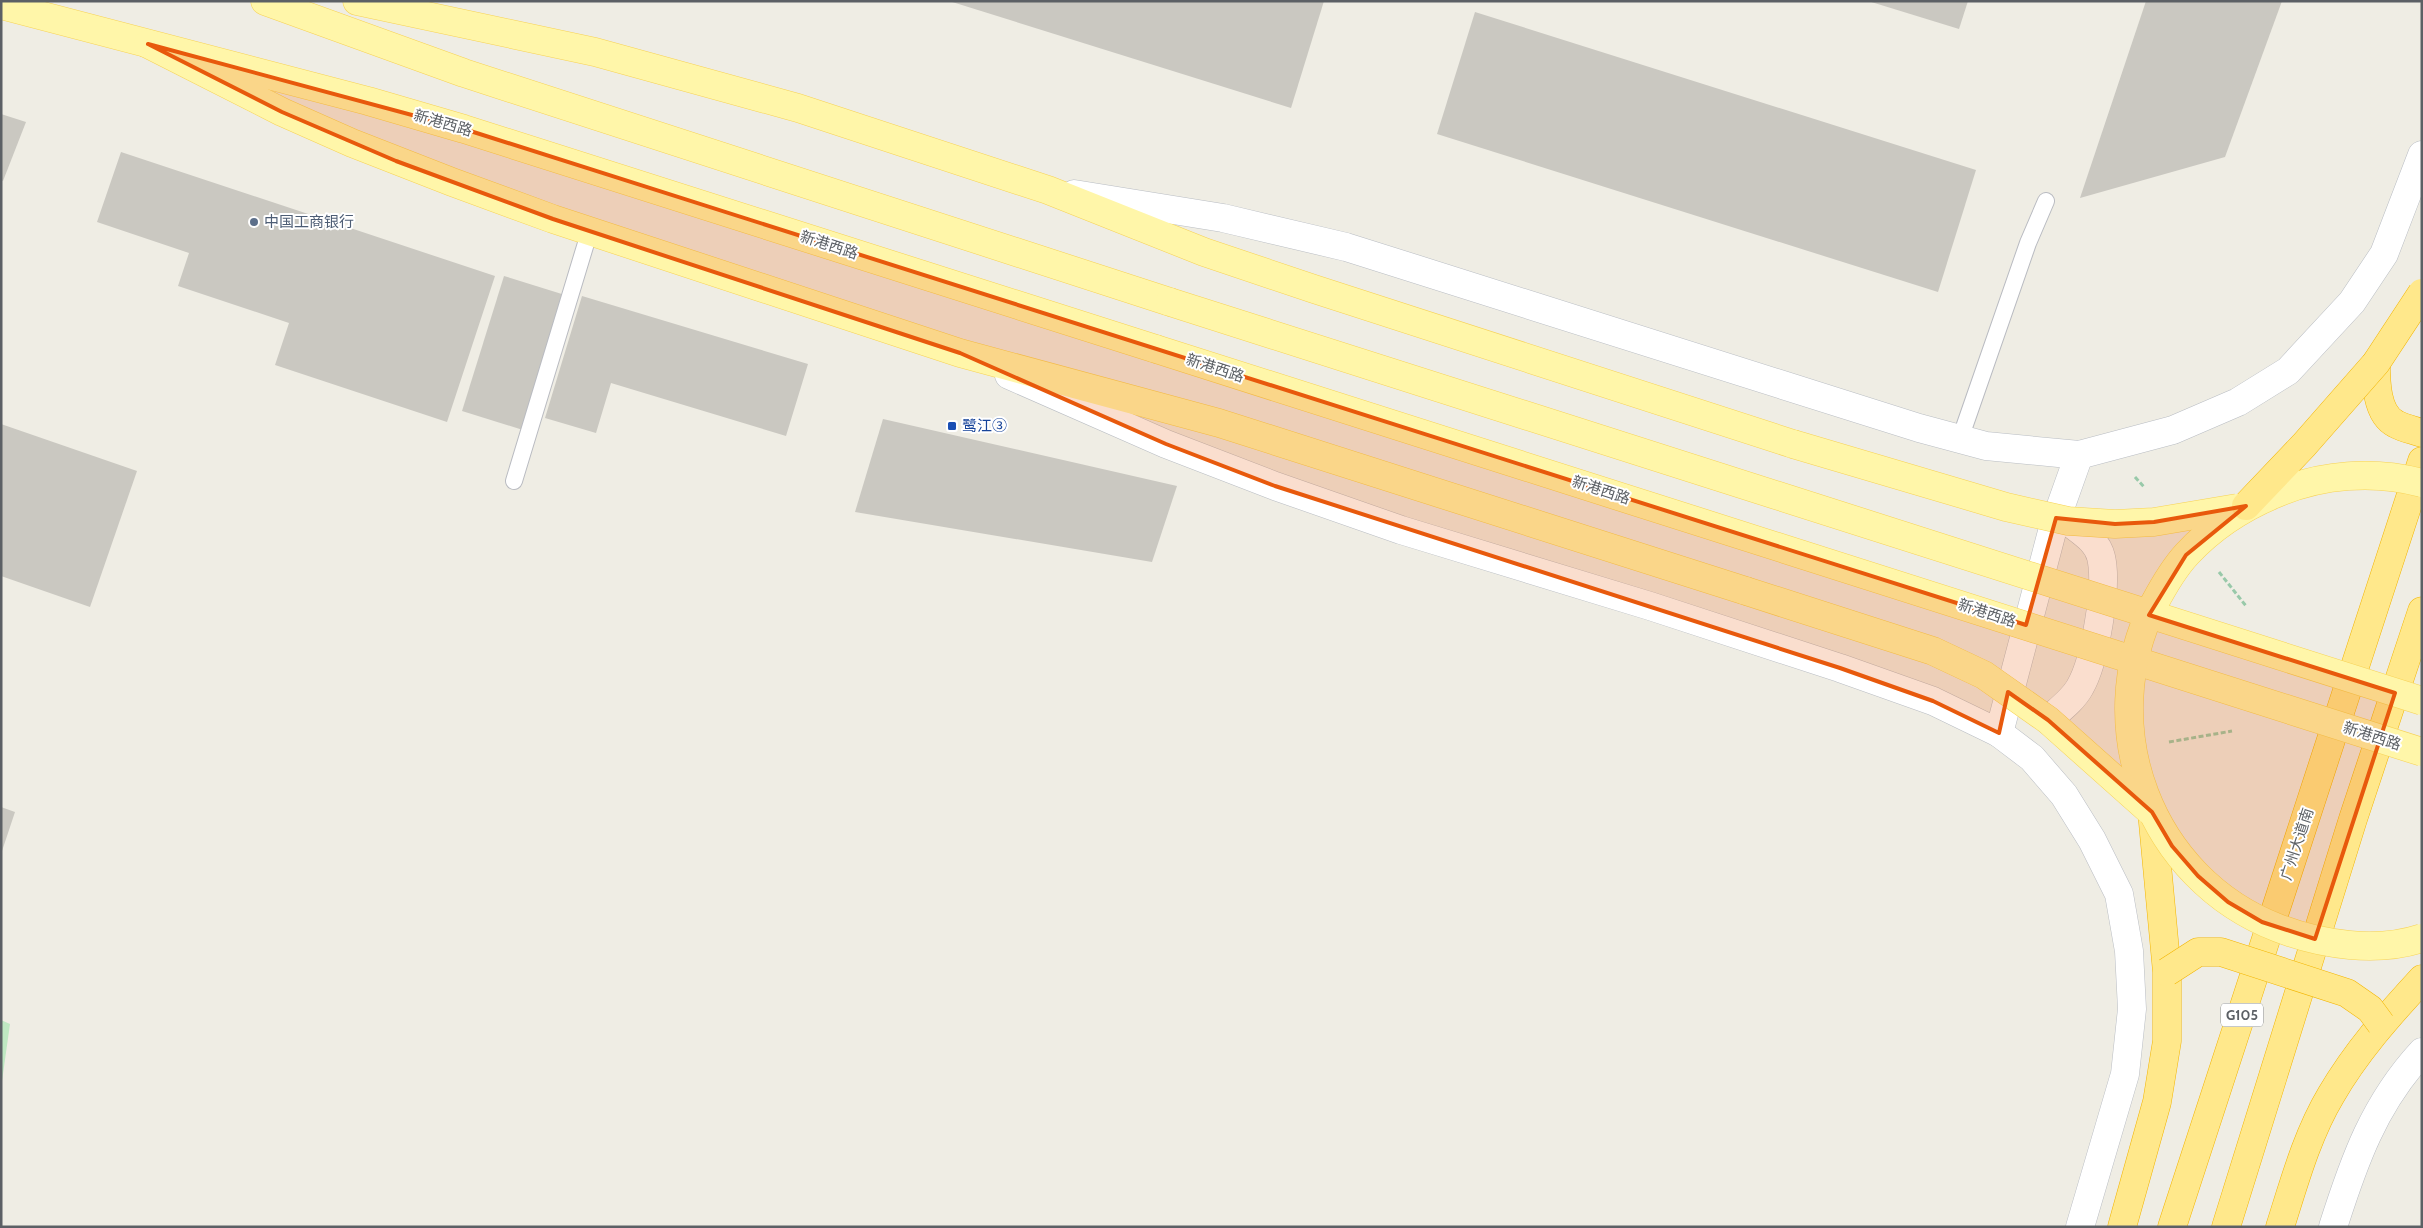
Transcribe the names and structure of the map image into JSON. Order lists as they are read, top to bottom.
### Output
{
  "streets": {
    "highway": ["广州大道南", "G105"],
    "main road": ["新港西路"]
  },
  "places": {
    "other": ["中国工商银行"],
    "transit": ["鹭江③"]
  }
}
